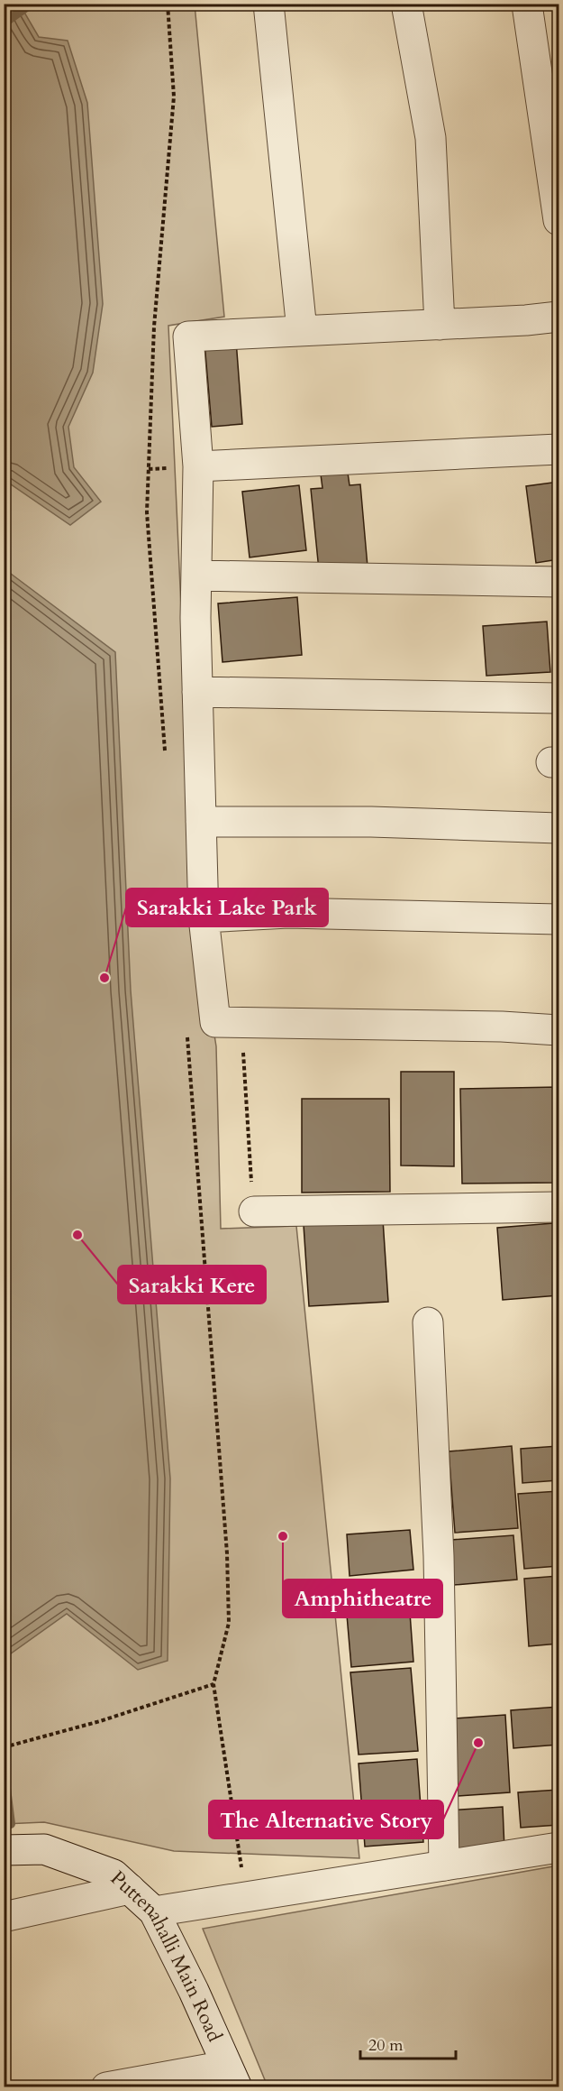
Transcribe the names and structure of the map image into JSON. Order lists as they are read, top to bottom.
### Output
{
  "streets": {
    "street": ["Puttenahalli Main Road"]
  },
  "places": [
    "Sarakki Lake Park",
    "Sarakki Kere",
    "Amphitheatre",
    "The Alternative Story"
  ],
  "scale_bar": "20 m"
}
